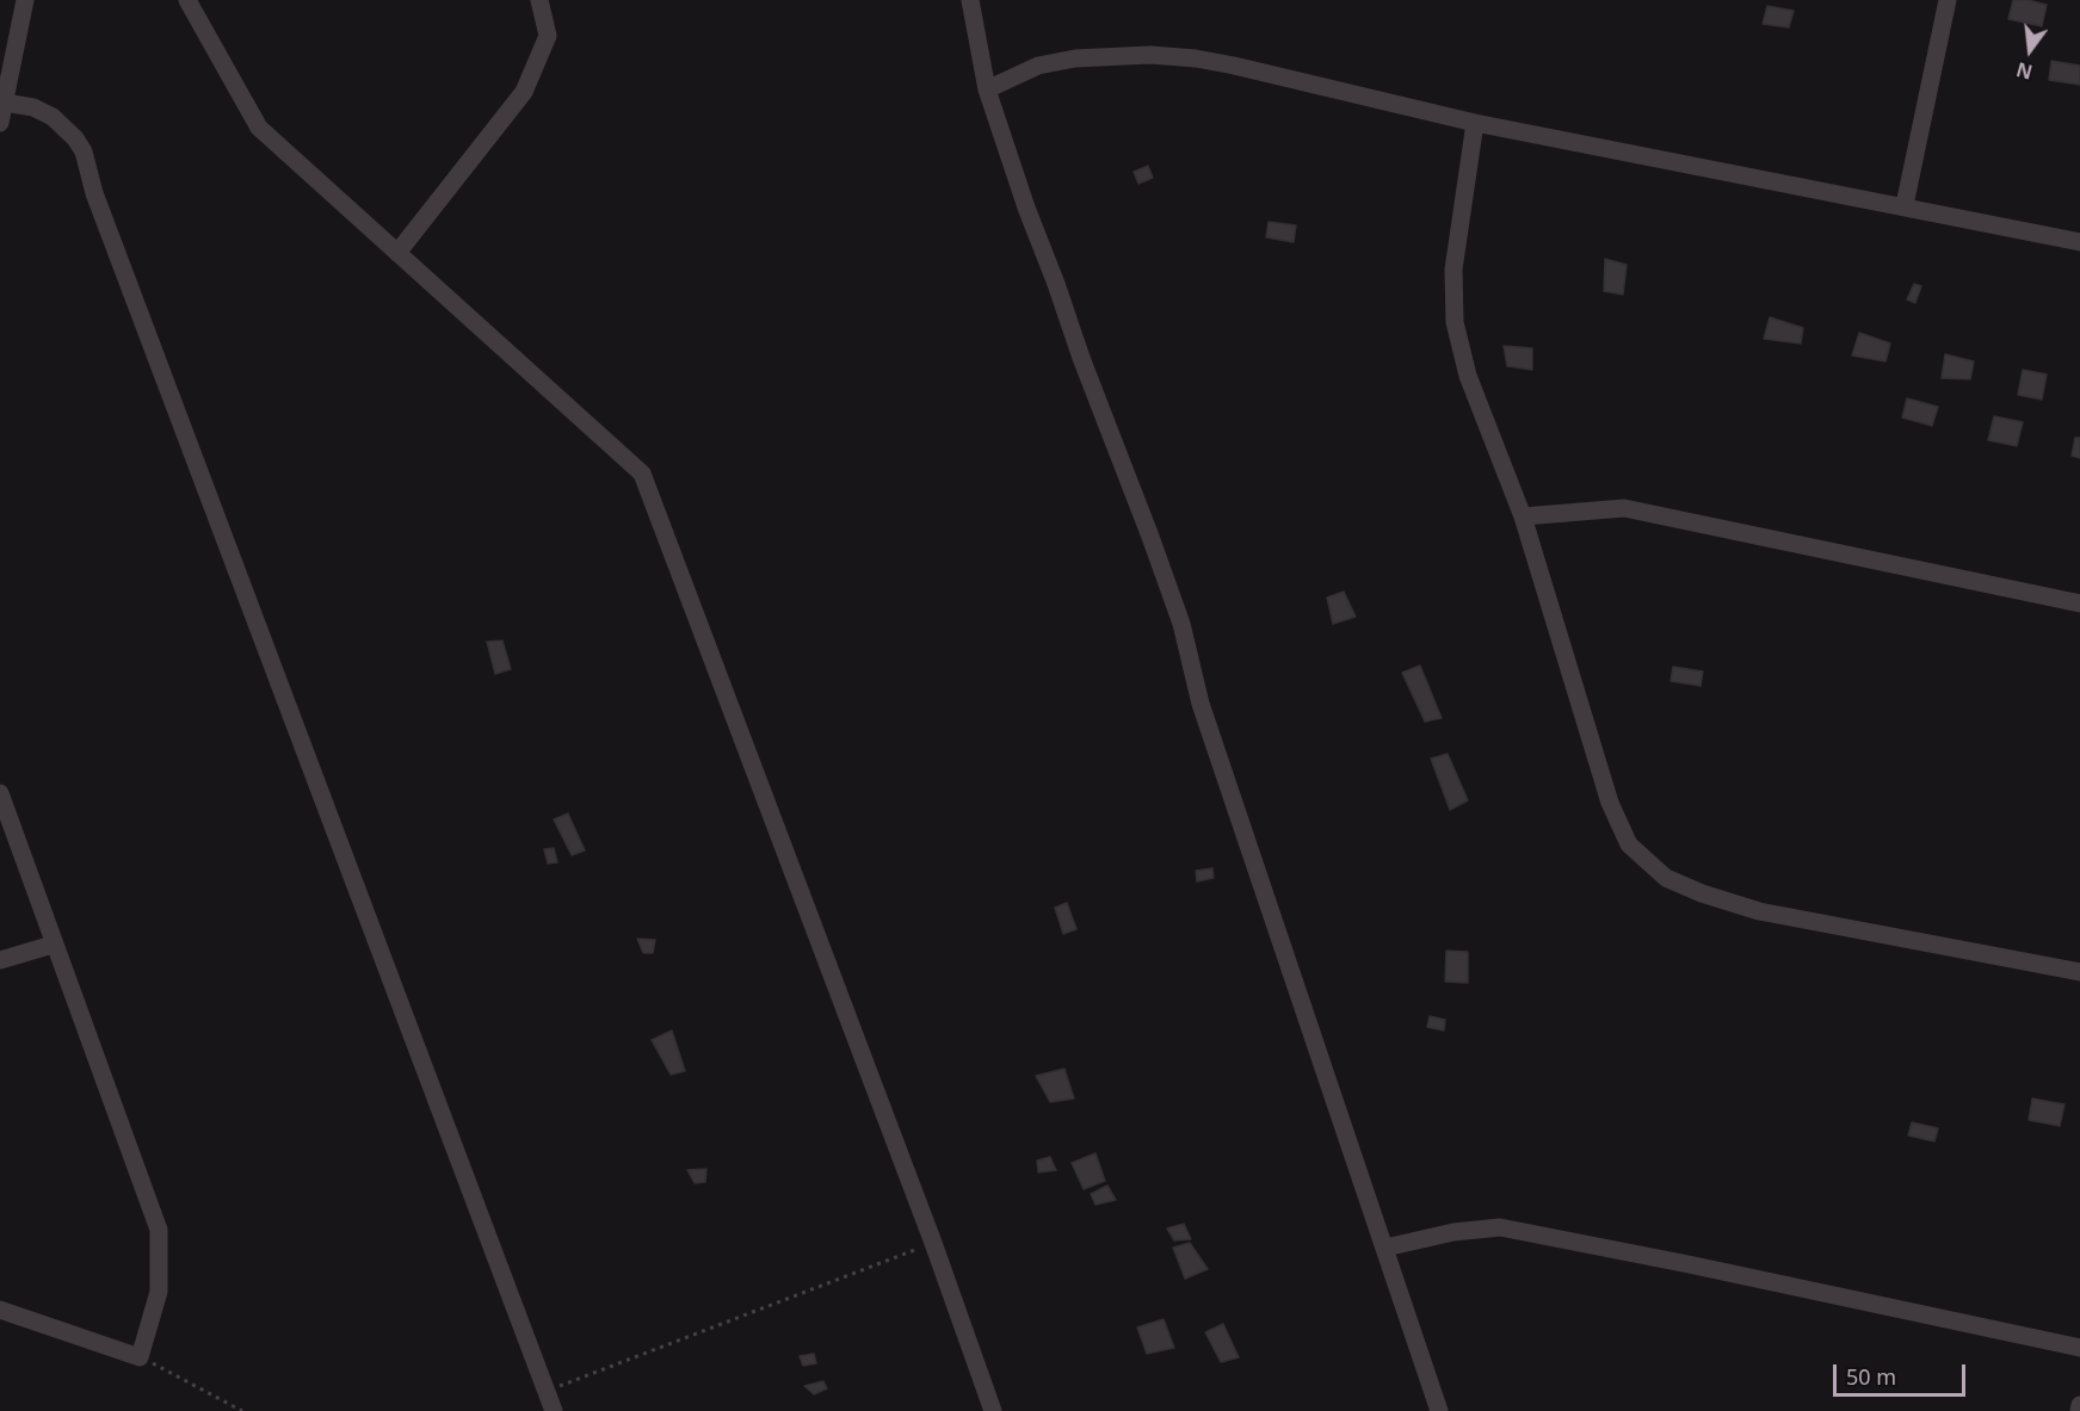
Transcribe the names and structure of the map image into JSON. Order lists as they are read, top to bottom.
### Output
{
  "scale_bar": "50 m",
  "north": "bottom"
}
